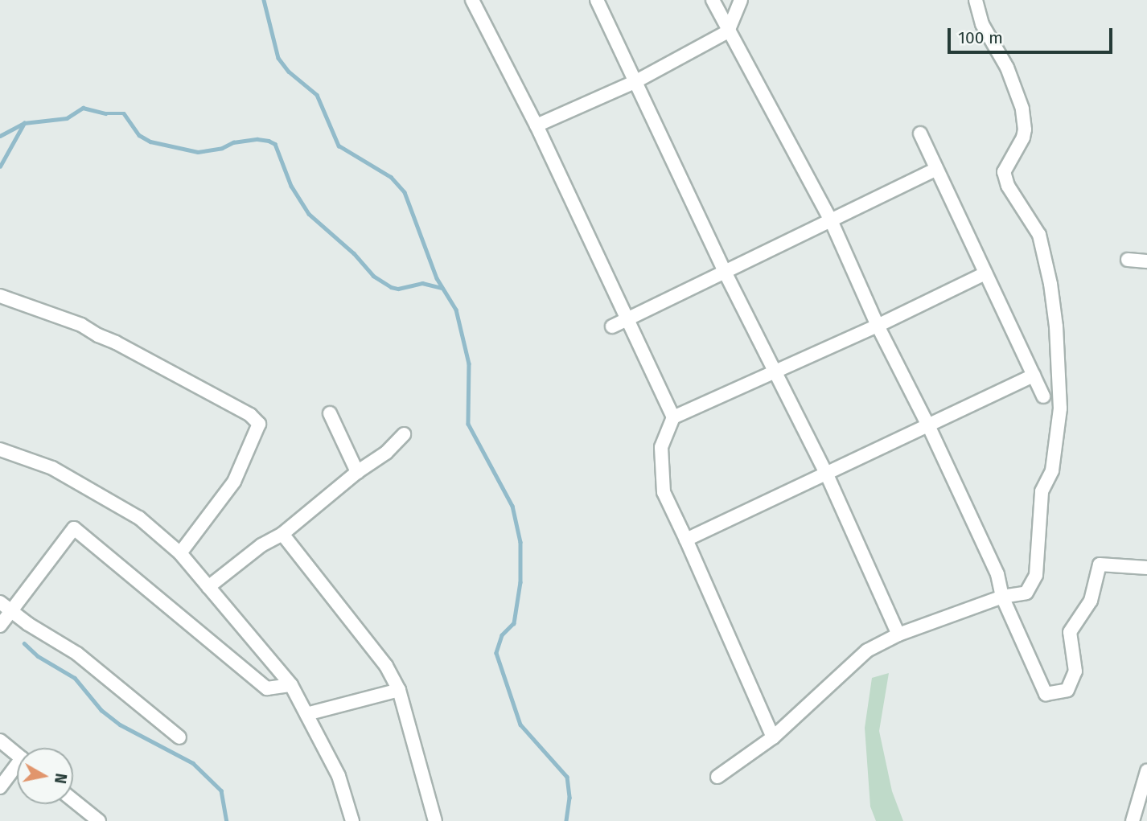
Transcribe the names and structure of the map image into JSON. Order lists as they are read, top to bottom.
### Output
{
  "scale_bar": "100 m",
  "north": "right"
}
